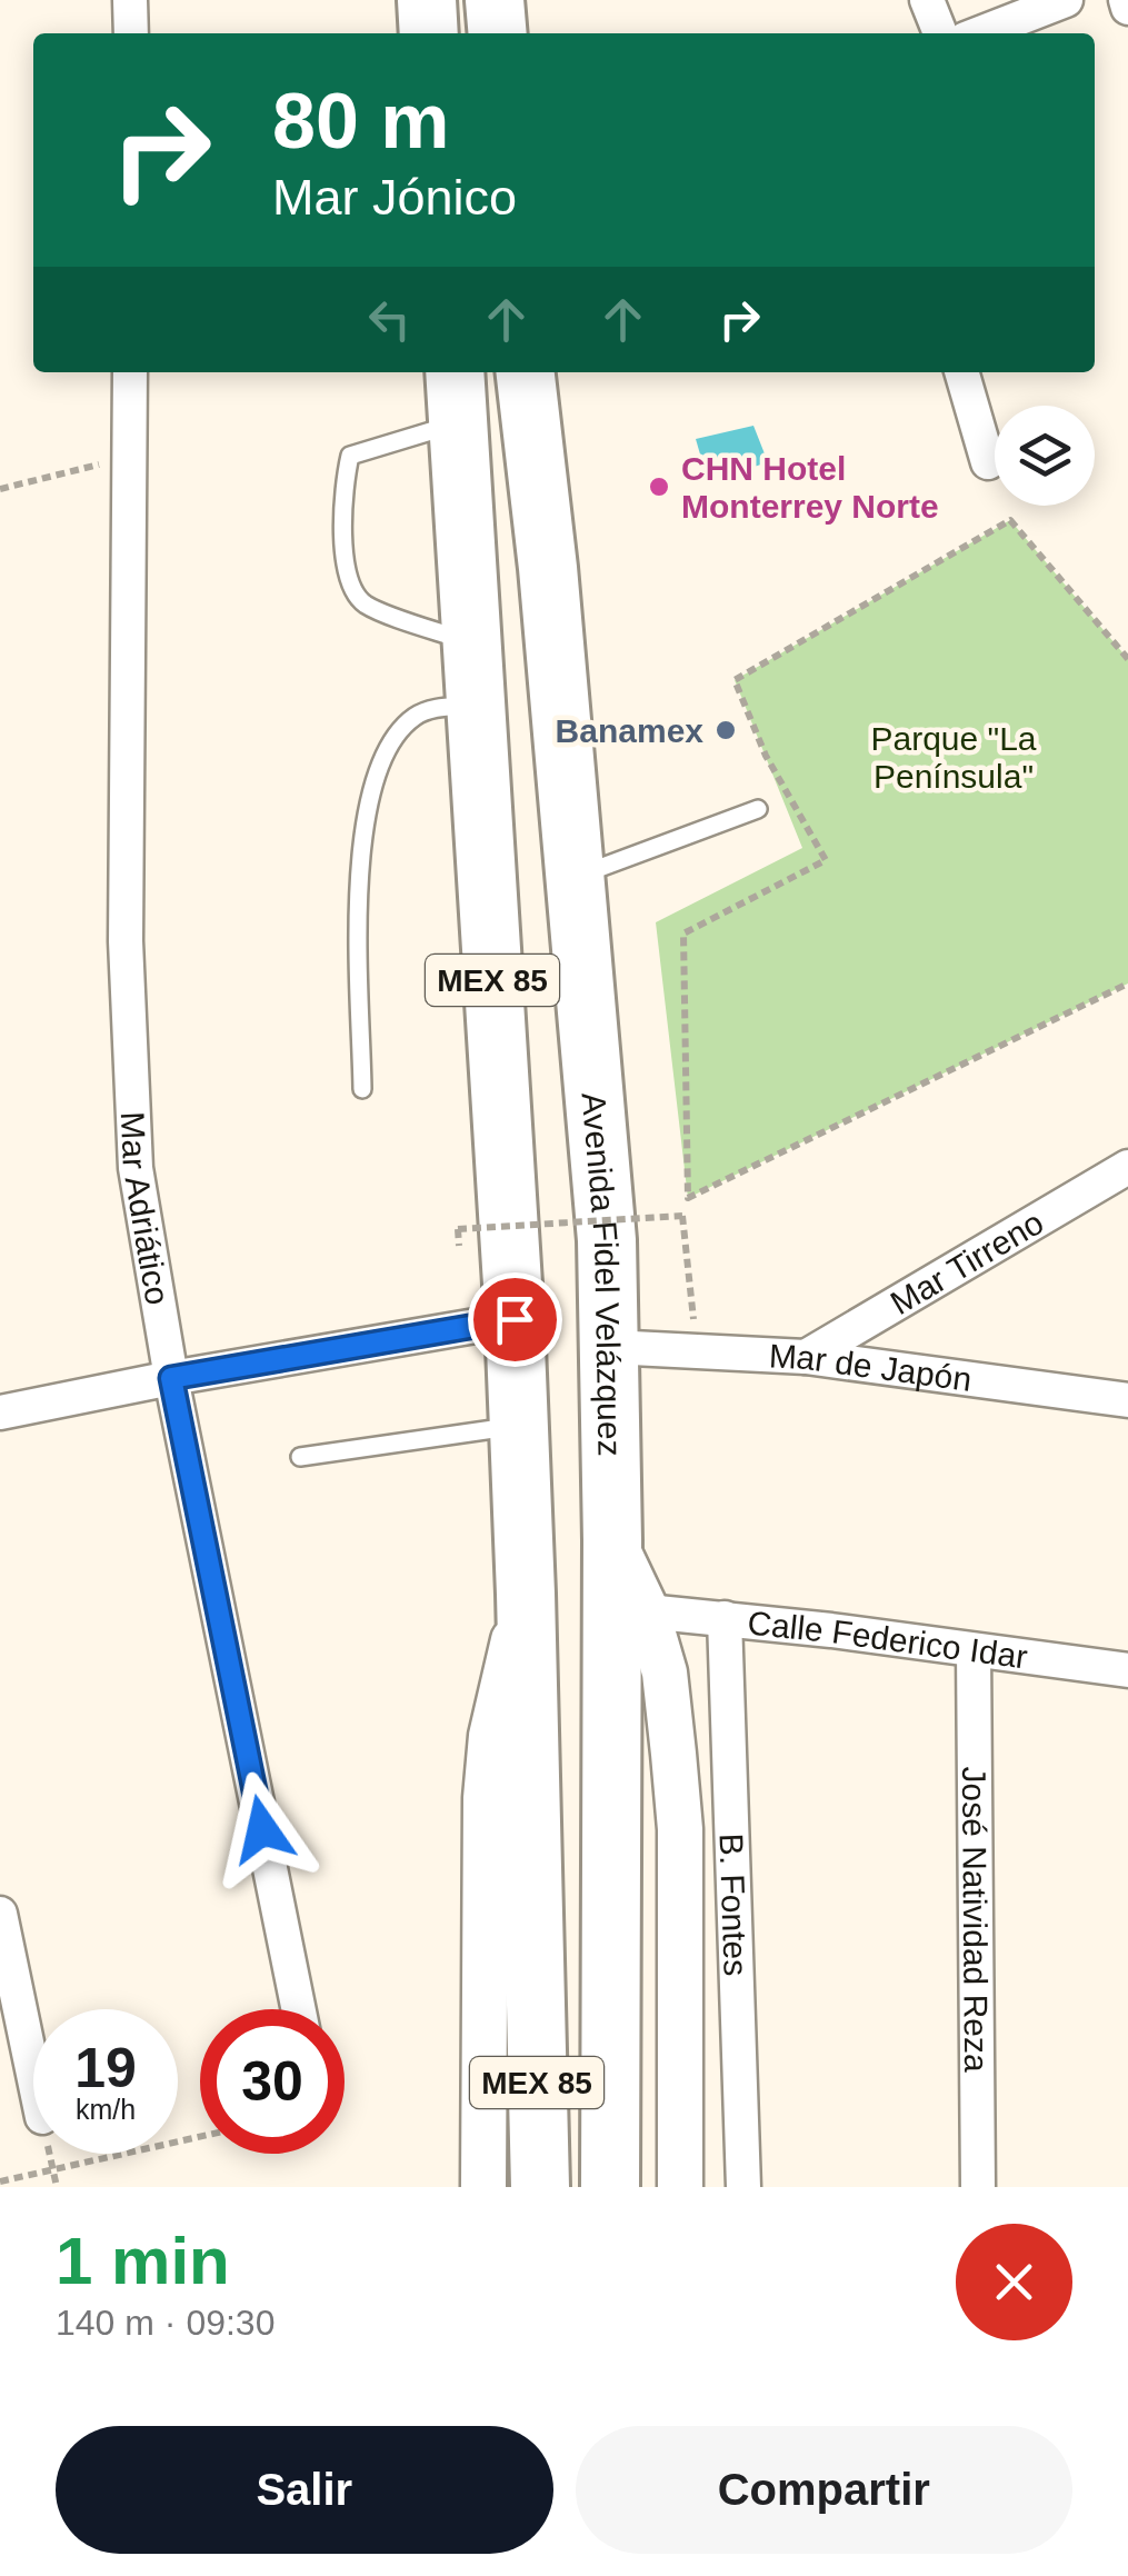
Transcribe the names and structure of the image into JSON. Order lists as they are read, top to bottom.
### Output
{
  "streets": {
    "highway": ["MEX 85", "Avenida Fidel Velázquez"],
    "street": [
      "Mar Adriático",
      "Mar Tirreno",
      "Mar de Japón",
      "Calle Federico Idar",
      "B. Fontes",
      "José Natividad Reza"
    ]
  },
  "crossings": [
    ["Mar Tirreno", "Mar de Japón"],
    ["Avenida Fidel Velázquez", "Mar de Japón"],
    ["Calle Federico Idar", "B. Fontes"],
    ["Calle Federico Idar", "José Natividad Reza"]
  ],
  "parks": ["Parque \"La Península\""],
  "places": ["CHN Hotel Monterrey Norte", "Banamex"],
  "page": {
    "turn": ["80 m", "Mar Jónico"],
    "speed": "19 km/h",
    "limit": "30",
    "heading": ["1 min", "140 m · 09:30"],
    "buttons": ["Salir", "Compartir"]
  }
}
